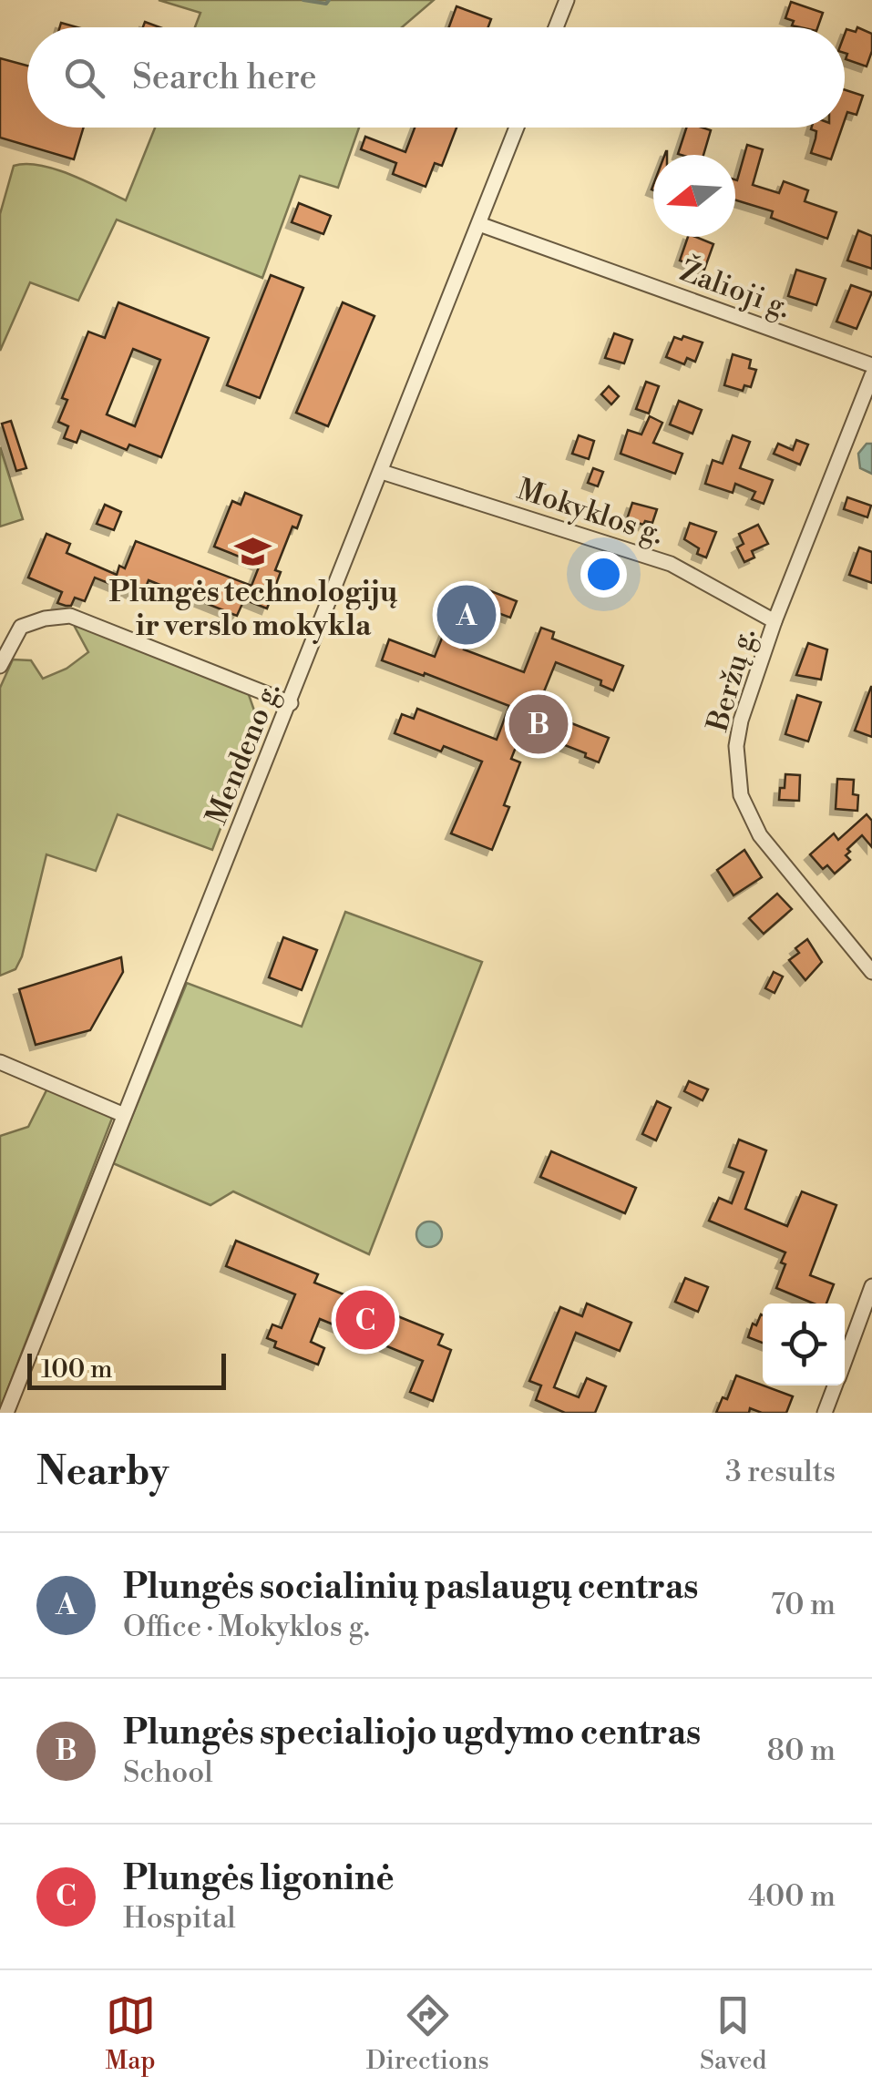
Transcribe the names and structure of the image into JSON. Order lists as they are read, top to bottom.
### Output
{
  "streets": {
    "street": [
      "Žalioji g.",
      "Mokyklos g.",
      "Beržų g.",
      "Mendeno g."
    ]
  },
  "crossings": [
    ["Žalioji g.", "Mendeno g."],
    ["Mokyklos g.", "Beržų g."],
    ["Mokyklos g.", "Mendeno g."]
  ],
  "places": {
    "school or university": ["Plungės technologijų ir verslo mokykla"]
  },
  "scale_bar": "100 m",
  "north": "left",
  "page": {
    "search": "Search here",
    "pins": ["A", "B", "C"],
    "scale": "100 m",
    "heading": ["Nearby", "3 results"],
    "list": [
      {
        "mark": "A",
        "name": "Plungės socialinių paslaugų centras",
        "note": "Office · Mokyklos g.",
        "value": "70 m"
      },
      {
        "mark": "B",
        "name": "Plungės specialiojo ugdymo centras",
        "note": "School",
        "value": "80 m"
      },
      {
        "mark": "C",
        "name": "Plungės ligoninė",
        "note": "Hospital",
        "value": "400 m"
      }
    ],
    "nav": ["Map", "Directions", "Saved"]
  }
}
